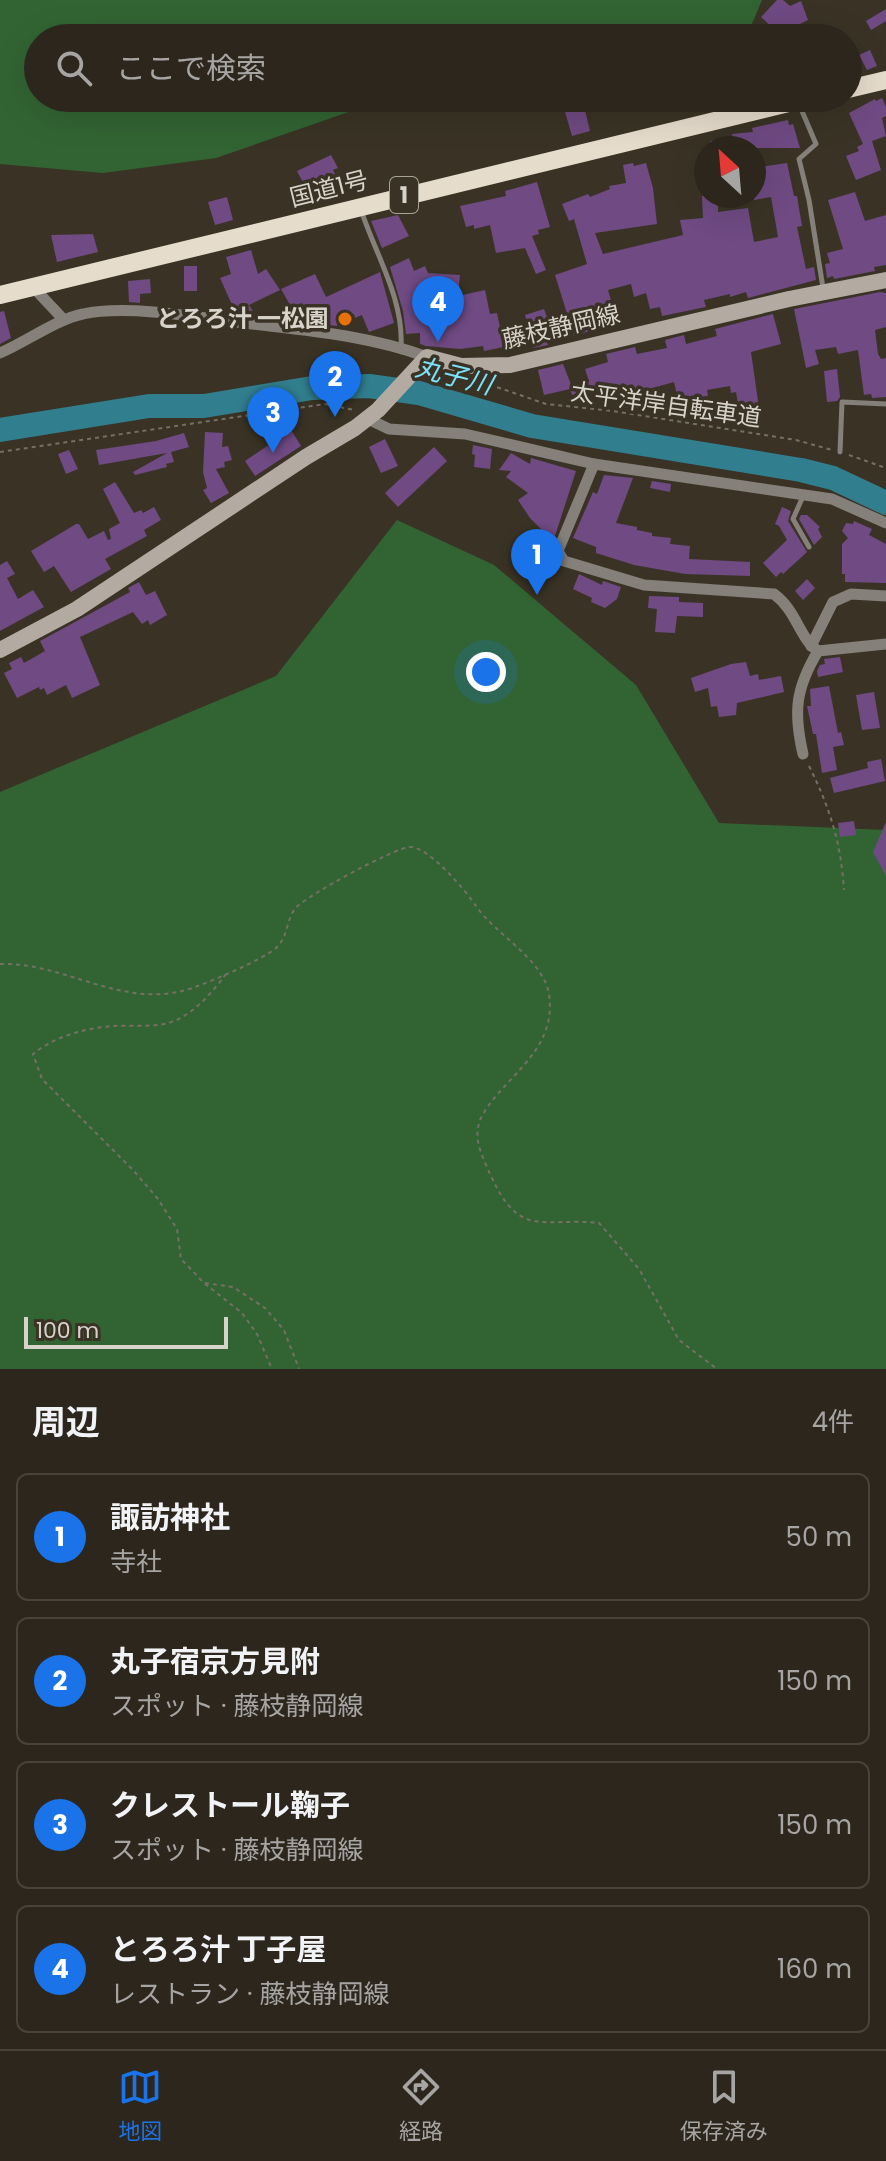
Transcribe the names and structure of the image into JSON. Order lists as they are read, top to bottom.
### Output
{
  "streets": {
    "highway": ["国道1号", "1"],
    "main road": ["藤枝静岡線"],
    "path": ["太平洋岸自転車道"]
  },
  "water": ["丸子川"],
  "places": ["とろろ汁 一松園"],
  "scale_bar": "100 m",
  "north": "top left",
  "page": {
    "search": "ここで検索",
    "pins": [
      "4",
      "2",
      "3",
      "1"
    ],
    "scale": "100 m",
    "heading": ["周辺", "4件"],
    "list": [
      {
        "mark": "1",
        "name": "諏訪神社",
        "note": "寺社",
        "value": "50 m"
      },
      {
        "mark": "2",
        "name": "丸子宿京方見附",
        "note": "スポット · 藤枝静岡線",
        "value": "150 m"
      },
      {
        "mark": "3",
        "name": "クレストール鞠子",
        "note": "スポット · 藤枝静岡線",
        "value": "150 m"
      },
      {
        "mark": "4",
        "name": "とろろ汁 丁子屋",
        "note": "レストラン · 藤枝静岡線",
        "value": "160 m"
      }
    ],
    "nav": ["地図", "経路", "保存済み"]
  }
}
